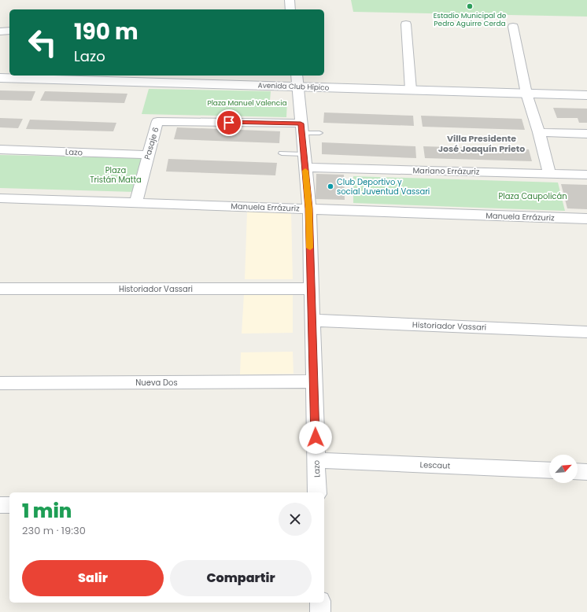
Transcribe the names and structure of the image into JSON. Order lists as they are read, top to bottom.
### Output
{
  "streets": {
    "main road": ["Avenida Club Hípico"],
    "street": [
      "Pasaje 6",
      "Lazo",
      "Mariano Errázuriz",
      "Manuela Errázuriz",
      "Historiador Vassari",
      "Nueva Dos",
      "Lescaut"
    ]
  },
  "crossings": [
    ["Avenida Club Hípico", "Lazo"],
    ["Pasaje 6", "Lazo"],
    ["Pasaje 6", "Manuela Errázuriz"],
    ["Lazo", "Mariano Errázuriz"],
    ["Lazo", "Manuela Errázuriz"],
    ["Lazo", "Historiador Vassari"],
    ["Lazo", "Nueva Dos"],
    ["Lazo", "Lescaut"]
  ],
  "districts": ["Villa Presidente José Joaquín Prieto"],
  "parks": ["Plaza Manuel Valencia", "Plaza Tristán Matta", "Plaza Caupolicán"],
  "places": ["Estadio Municipal de Pedro Aguirre Cerda", "Club Deportivo y social Juventud Vassari"],
  "north": "top right",
  "page": {
    "turn": ["190 m", "Lazo"],
    "heading": ["1 min", "230 m · 19:30"],
    "buttons": ["Salir", "Compartir"]
  }
}
